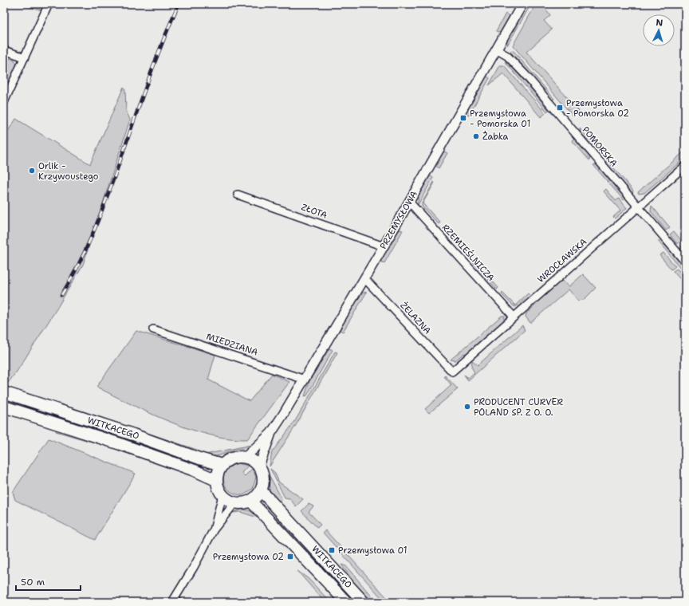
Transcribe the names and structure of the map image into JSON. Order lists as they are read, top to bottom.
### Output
{
  "streets": {
    "main road": ["WITKACEGO"],
    "street": [
      "POMORSKA",
      "ZŁOTA",
      "PRZEMYSŁOWA",
      "RZEMIEŚLNICZA",
      "WROCŁAWSKA",
      "ŻELAZNA",
      "MIEDZIANA"
    ]
  },
  "crossings": [
    ["POMORSKA", "PRZEMYSŁOWA"],
    ["POMORSKA", "WROCŁAWSKA"],
    ["ZŁOTA", "PRZEMYSŁOWA"],
    ["PRZEMYSŁOWA", "RZEMIEŚLNICZA"],
    ["PRZEMYSŁOWA", "ŻELAZNA"],
    ["PRZEMYSŁOWA", "MIEDZIANA"],
    ["PRZEMYSŁOWA", "WITKACEGO"],
    ["RZEMIEŚLNICZA", "WROCŁAWSKA"],
    ["WROCŁAWSKA", "ŻELAZNA"]
  ],
  "places": {
    "transit": [
      "Przemysłowa - Pomorska 02",
      "Przemysłowa - Pomorska 01",
      "Przemysłowa 01",
      "Przemysłowa 02"
    ],
    "other": ["Żabka", "Orlik - Krzywoustego", "PRODUCENT CURVER POLAND SP. Z O. O."]
  },
  "scale_bar": "50 m",
  "north": "top"
}
